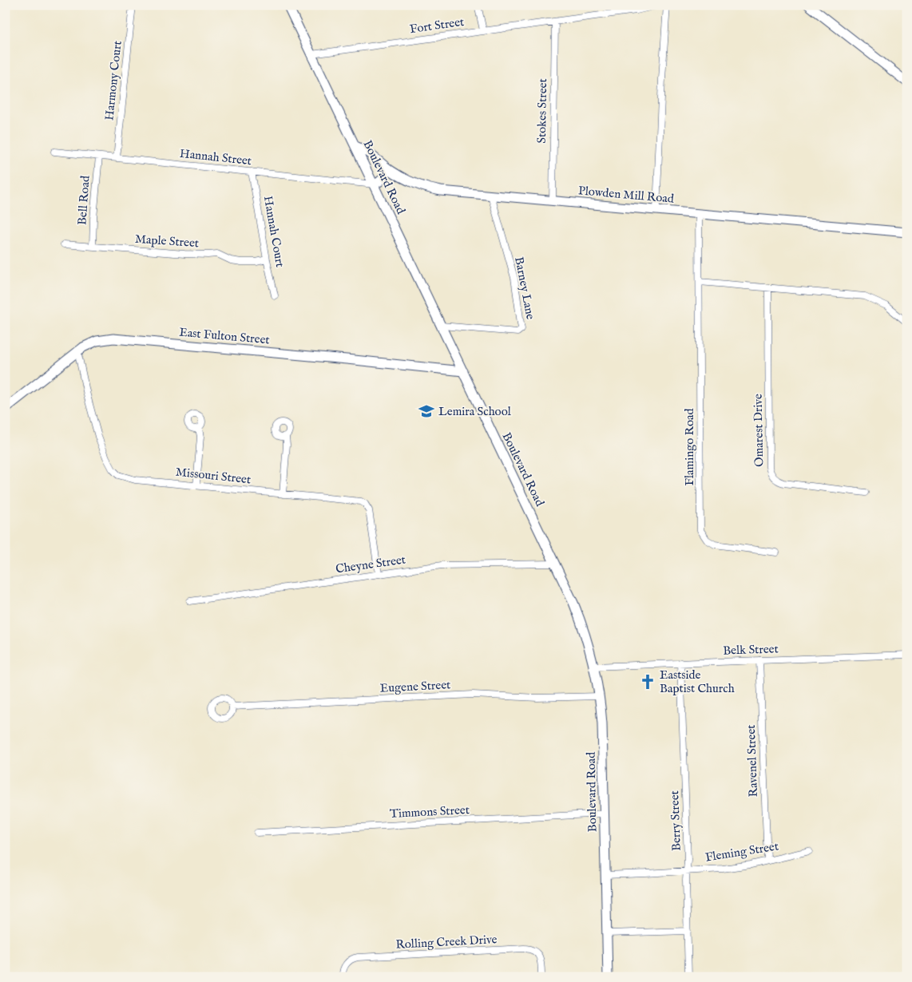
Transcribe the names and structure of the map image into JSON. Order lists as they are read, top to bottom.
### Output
{
  "streets": {
    "street": [
      "Fort Street",
      "Harmony Court",
      "Stokes Street",
      "Hannah Street",
      "Boulevard Road",
      "Plowden Mill Road",
      "Bell Road",
      "Hannah Court",
      "Maple Street",
      "Barney Lane",
      "East Fulton Street",
      "Omarest Drive",
      "Flamingo Road",
      "Missouri Street",
      "Cheyne Street",
      "Belk Street",
      "Eugene Street",
      "Ravenel Street",
      "Timmons Street",
      "Berry Street",
      "Fleming Street",
      "Rolling Creek Drive"
    ]
  },
  "crossings": [
    ["Fort Street", "Stokes Street"],
    ["Fort Street", "Boulevard Road"],
    ["Harmony Court", "Hannah Street"],
    ["Stokes Street", "Plowden Mill Road"],
    ["Hannah Street", "Boulevard Road"],
    ["Hannah Street", "Bell Road"],
    ["Hannah Street", "Hannah Court"],
    ["Boulevard Road", "Plowden Mill Road"],
    ["Boulevard Road", "Barney Lane"],
    ["Boulevard Road", "East Fulton Street"],
    ["Boulevard Road", "Cheyne Street"],
    ["Boulevard Road", "Belk Street"],
    ["Boulevard Road", "Eugene Street"],
    ["Boulevard Road", "Timmons Street"],
    ["Boulevard Road", "Fleming Street"],
    ["Plowden Mill Road", "Barney Lane"],
    ["Plowden Mill Road", "Flamingo Road"],
    ["Bell Road", "Maple Street"],
    ["Hannah Court", "Maple Street"],
    ["East Fulton Street", "Missouri Street"],
    ["Missouri Street", "Cheyne Street"],
    ["Belk Street", "Ravenel Street"],
    ["Belk Street", "Berry Street"],
    ["Ravenel Street", "Fleming Street"],
    ["Berry Street", "Fleming Street"]
  ],
  "places": {
    "school or university": ["Lemira School"],
    "church": ["Eastside Baptist Church"]
  }
}
